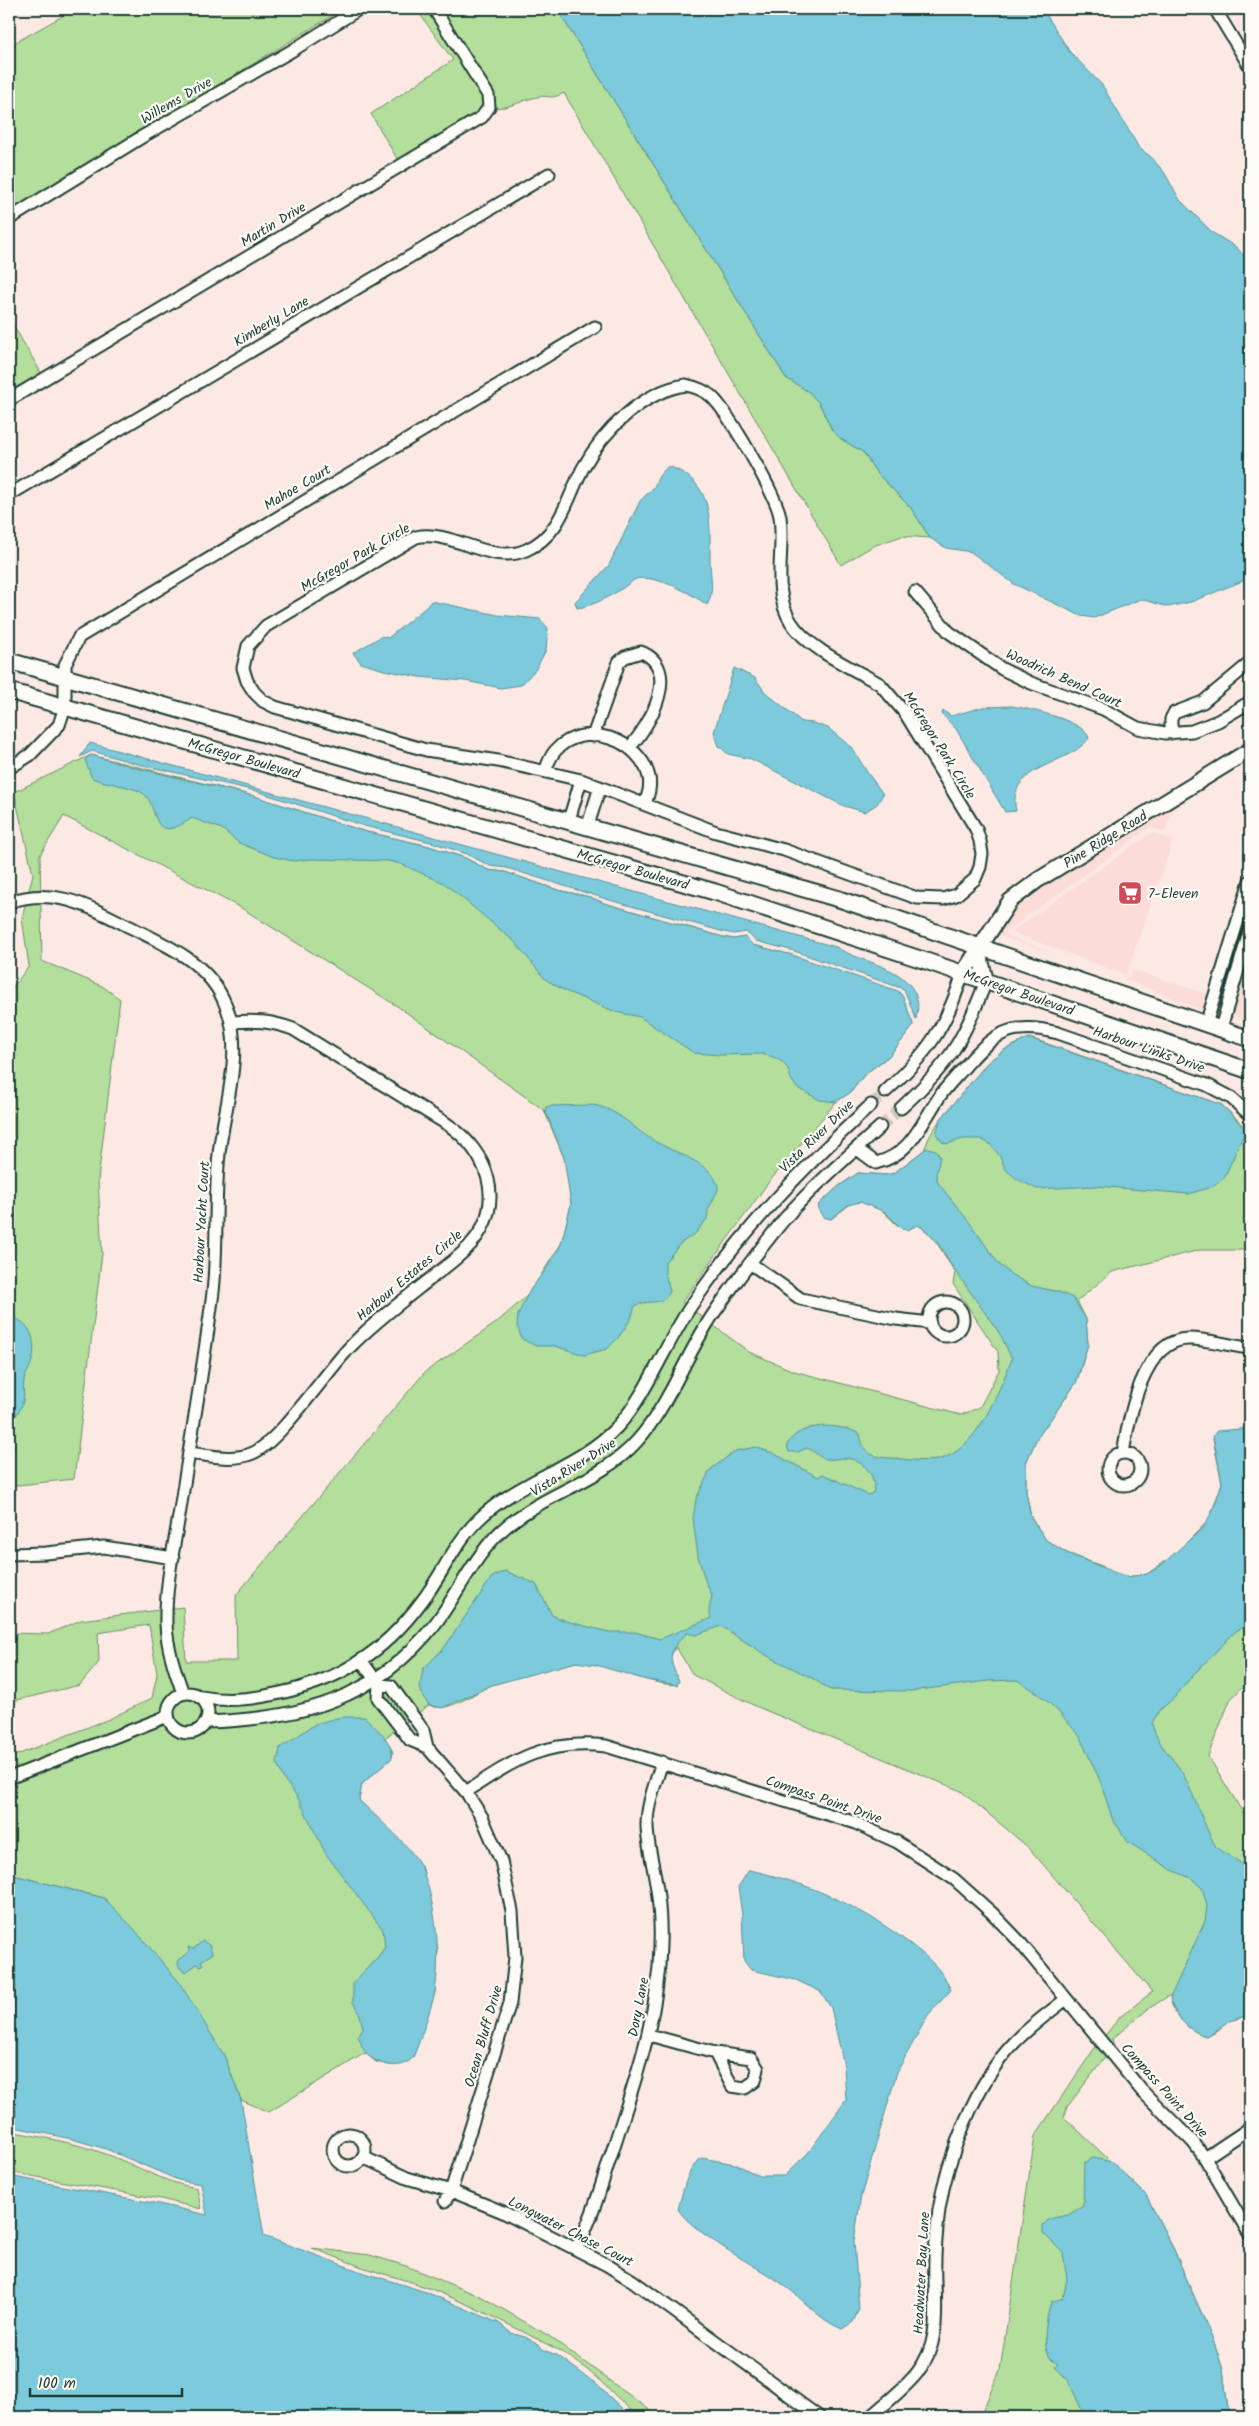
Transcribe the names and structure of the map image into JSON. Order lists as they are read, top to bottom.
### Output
{
  "streets": {
    "main road": ["McGregor Boulevard"],
    "street": [
      "Willems Drive",
      "Martin Drive",
      "Kimberly Lane",
      "Mahoe Court",
      "McGregor Park Circle",
      "Woodrich Bend Court",
      "Pine Ridge Road",
      "Harbour Links Drive",
      "Vista River Drive",
      "Harbour Yacht Court",
      "Harbour Estates Circle",
      "Compass Point Drive",
      "Dory Lane",
      "Ocean Bluff Drive",
      "Longwater Chase Court",
      "Headwater Bay Lane"
    ]
  },
  "crossings": [
    ["Mahoe Court", "McGregor Boulevard"],
    ["McGregor Boulevard", "Pine Ridge Road"],
    ["Harbour Links Drive", "Vista River Drive"],
    ["Vista River Drive", "Harbour Yacht Court"],
    ["Vista River Drive", "Ocean Bluff Drive"],
    ["Harbour Yacht Court", "Harbour Estates Circle"],
    ["Compass Point Drive", "Dory Lane"],
    ["Compass Point Drive", "Ocean Bluff Drive"],
    ["Compass Point Drive", "Headwater Bay Lane"],
    ["Dory Lane", "Longwater Chase Court"],
    ["Ocean Bluff Drive", "Longwater Chase Court"]
  ],
  "places": {
    "supermarket": ["7-Eleven"]
  },
  "scale_bar": "100 m"
}
